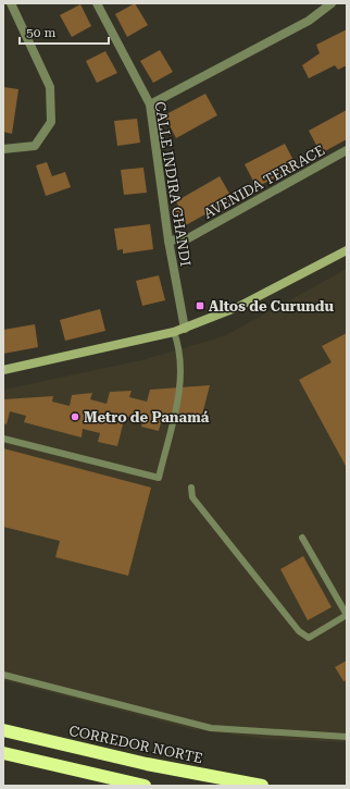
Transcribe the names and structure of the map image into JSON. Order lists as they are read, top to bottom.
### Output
{
  "streets": {
    "highway": ["CORREDOR NORTE"],
    "street": ["AVENIDA TERRACE", "CALLE INDIRA GHANDI"]
  },
  "crossings": [
    ["AVENIDA TERRACE", "CALLE INDIRA GHANDI"]
  ],
  "places": {
    "transit": ["Altos de Curundu"],
    "other": ["Metro de Panamá"]
  },
  "scale_bar": "50 m"
}
